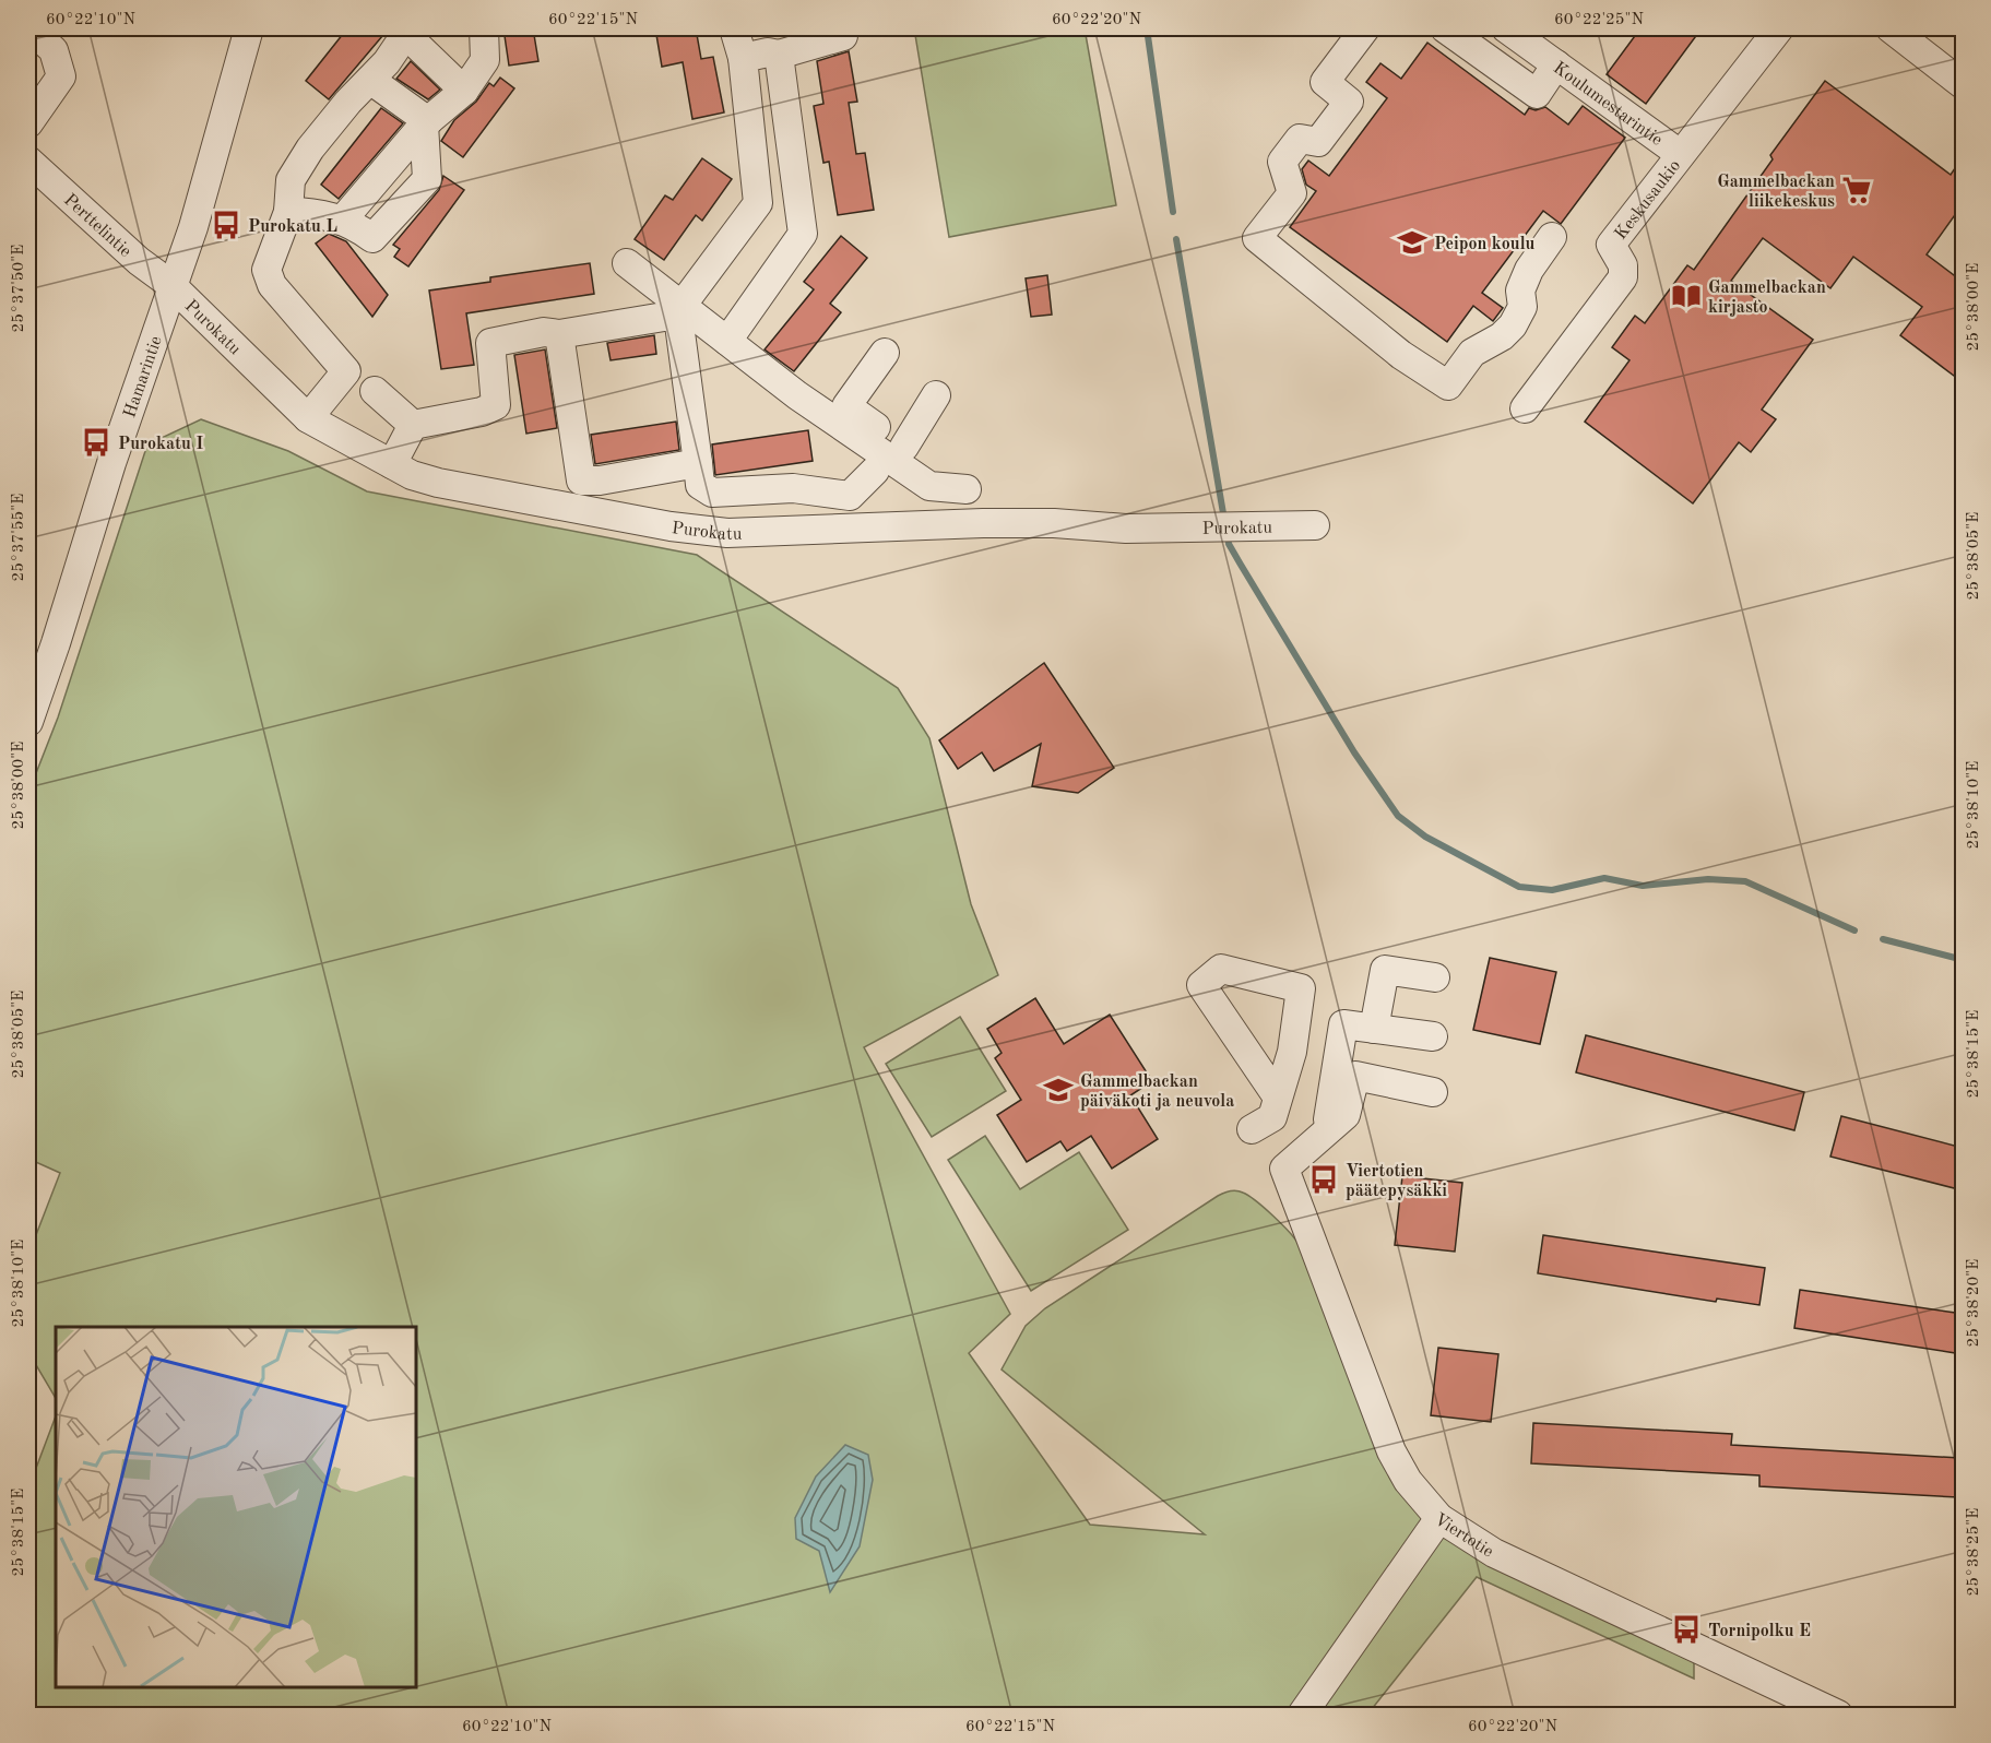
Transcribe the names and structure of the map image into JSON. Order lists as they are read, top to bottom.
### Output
{
  "streets": {
    "street": [
      "Koulumestarintie",
      "Keskusaukio",
      "Perttelintie",
      "Purokatu",
      "Hamarintie",
      "Viertotie"
    ]
  },
  "crossings": [
    ["Koulumestarintie", "Keskusaukio"],
    ["Perttelintie", "Purokatu"],
    ["Perttelintie", "Hamarintie"],
    ["Purokatu", "Hamarintie"]
  ],
  "places": {
    "supermarket": ["Gammelbackan liikekeskus"],
    "bus stop": [
      "Purokatu L",
      "Purokatu I",
      "Viertotien päätepysäkki",
      "Tornipolku E"
    ],
    "school or university": ["Peipon koulu", "Gammelbackan päiväkoti ja neuvola"],
    "library": ["Gammelbackan kirjasto"]
  },
  "coordinates": [
    "60°22'10\"N",
    "60°22'15\"N",
    "60°22'20\"N",
    "60°22'25\"N",
    "25°37'50\"E",
    "25°38'00\"E",
    "25°37'55\"E",
    "25°38'05\"E",
    "25°38'10\"E",
    "25°38'15\"E",
    "25°38'20\"E",
    "25°38'25\"E"
  ]
}
